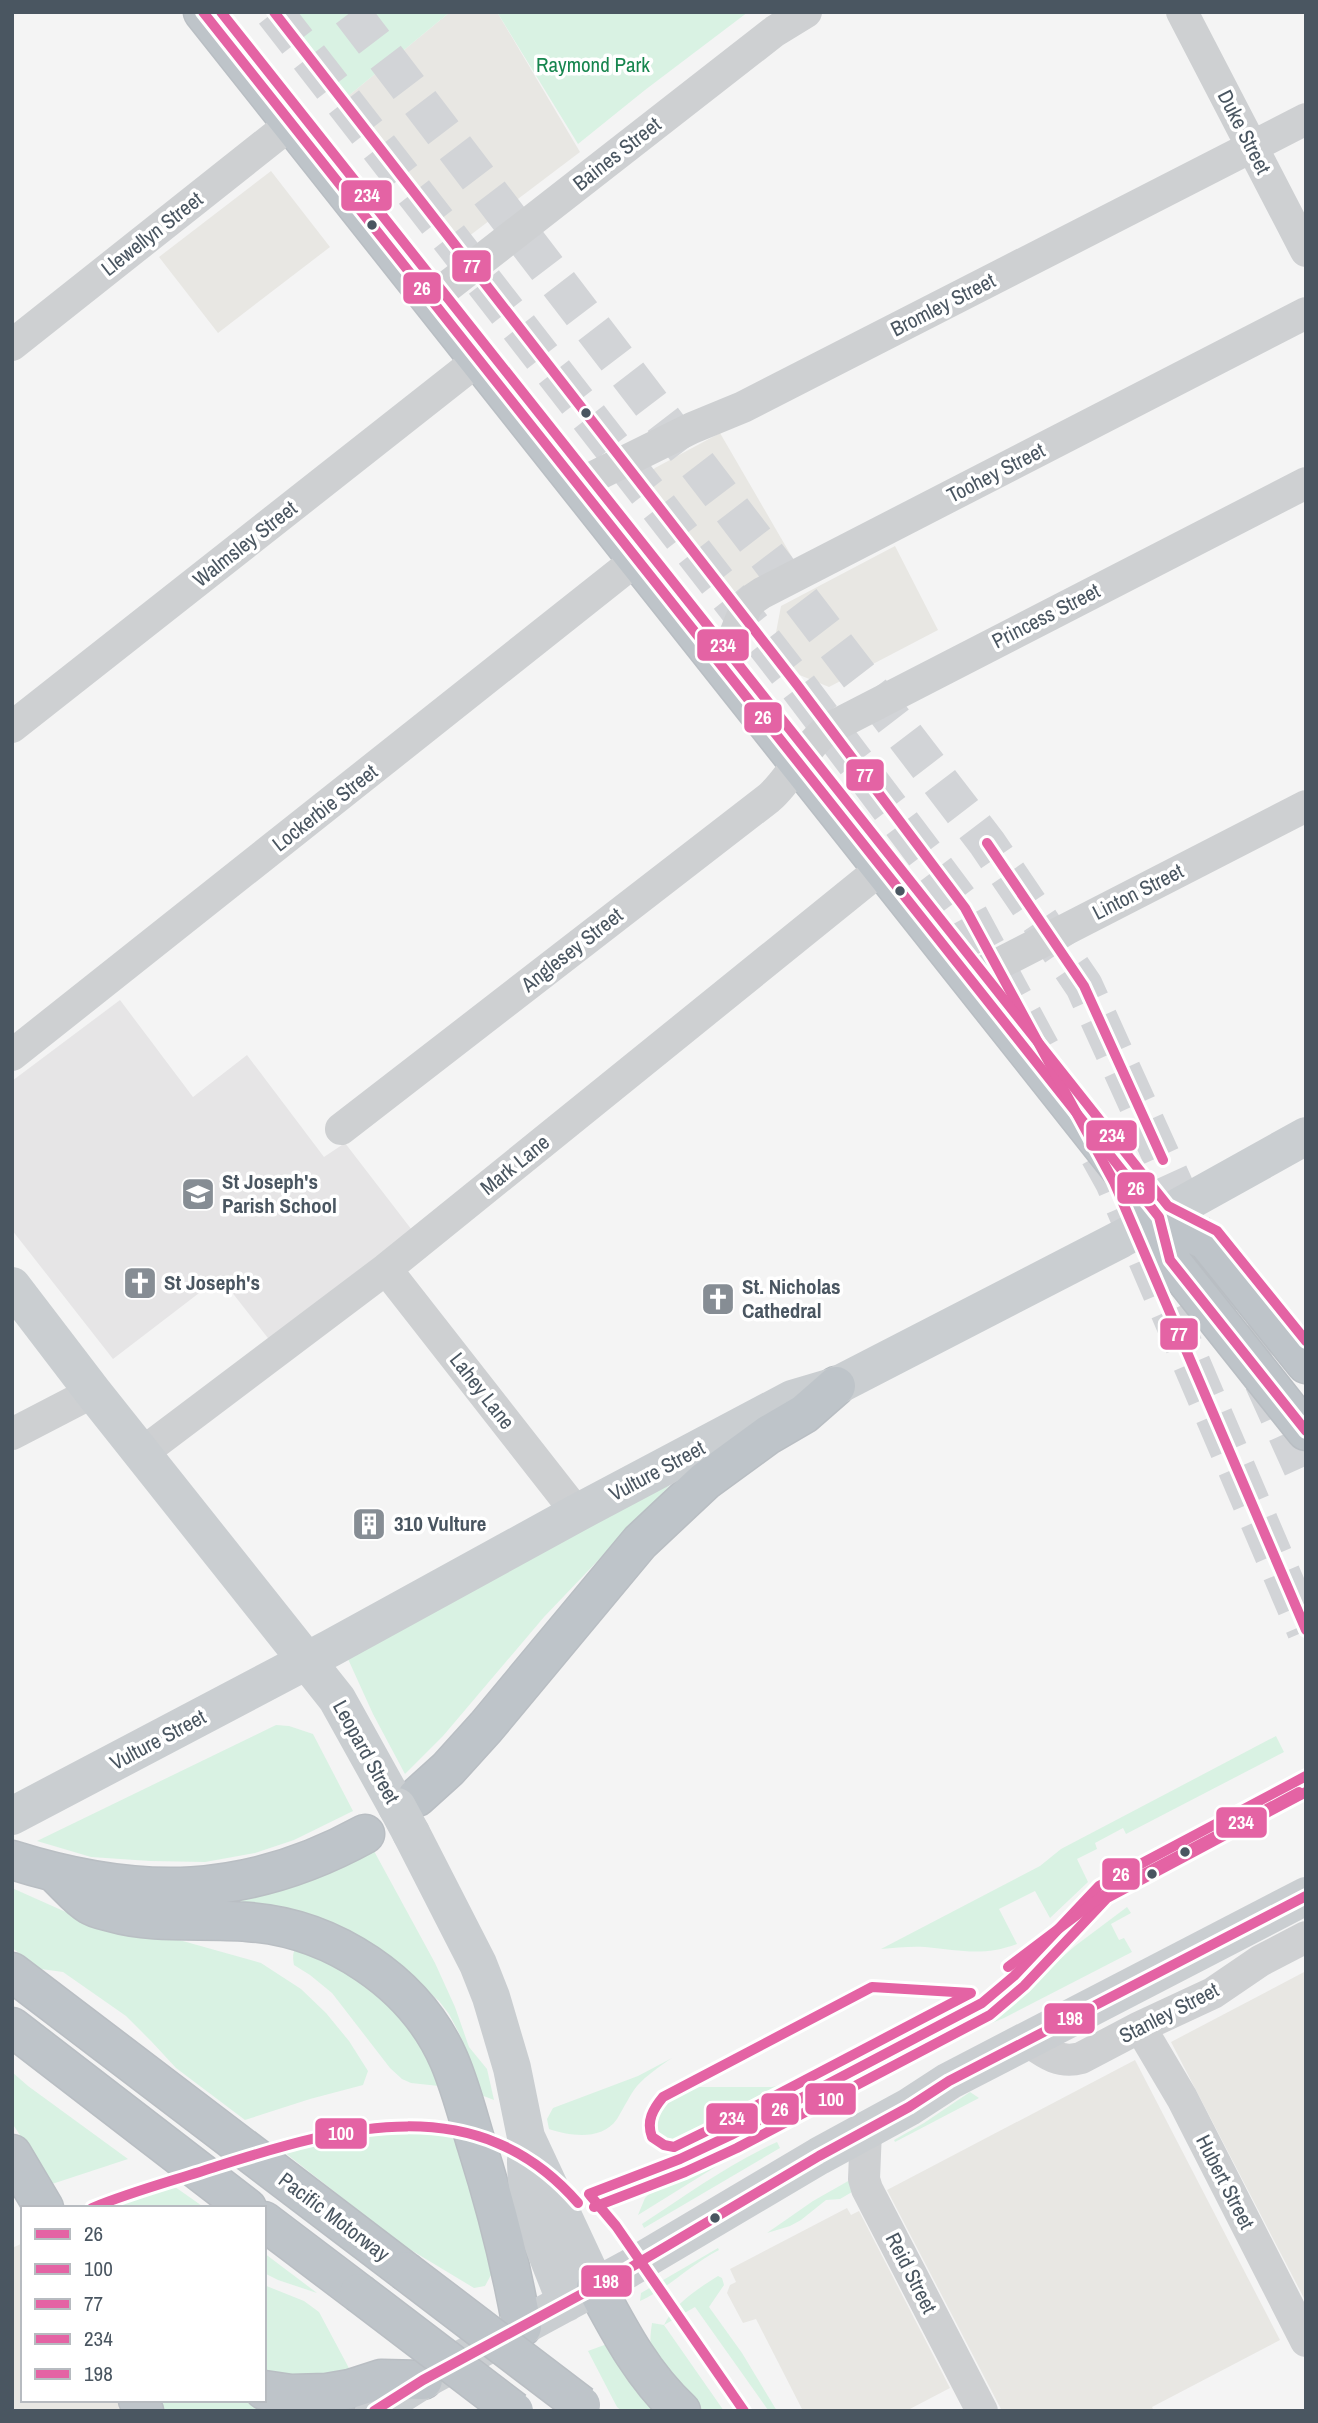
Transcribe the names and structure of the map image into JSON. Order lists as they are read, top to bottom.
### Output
{
  "streets": {
    "highway": ["Pacific Motorway"],
    "main road": ["Vulture Street", "Leopard Street", "Stanley Street"],
    "street": [
      "Duke Street",
      "Baines Street",
      "Llewellyn Street",
      "Bromley Street",
      "Toohey Street",
      "Walmsley Street",
      "Princess Street",
      "Lockerbie Street",
      "Linton Street",
      "Anglesey Street",
      "Mark Lane",
      "Lahey Lane",
      "Hubert Street",
      "Reid Street"
    ]
  },
  "crossings": [
    ["Duke Street", "Bromley Street"],
    ["Princess Street", "Anglesey Street"],
    ["Mark Lane", "Lahey Lane"],
    ["Mark Lane", "Leopard Street"],
    ["Lahey Lane", "Vulture Street"],
    ["Vulture Street", "Leopard Street"],
    ["Leopard Street", "Stanley Street"],
    ["Stanley Street", "Hubert Street"],
    ["Stanley Street", "Reid Street"]
  ],
  "parks": ["Raymond Park"],
  "places": {
    "school or university": ["St Joseph's Parish School"],
    "church": ["St Joseph's", "St. Nicholas Cathedral"],
    "building": ["310 Vulture"]
  },
  "lines": [
    "transit line 26",
    "transit line 77",
    "transit line 234",
    "transit line 100",
    "transit line 198"
  ],
  "legend": [
    "26",
    "100",
    "77",
    "234",
    "198"
  ]
}
